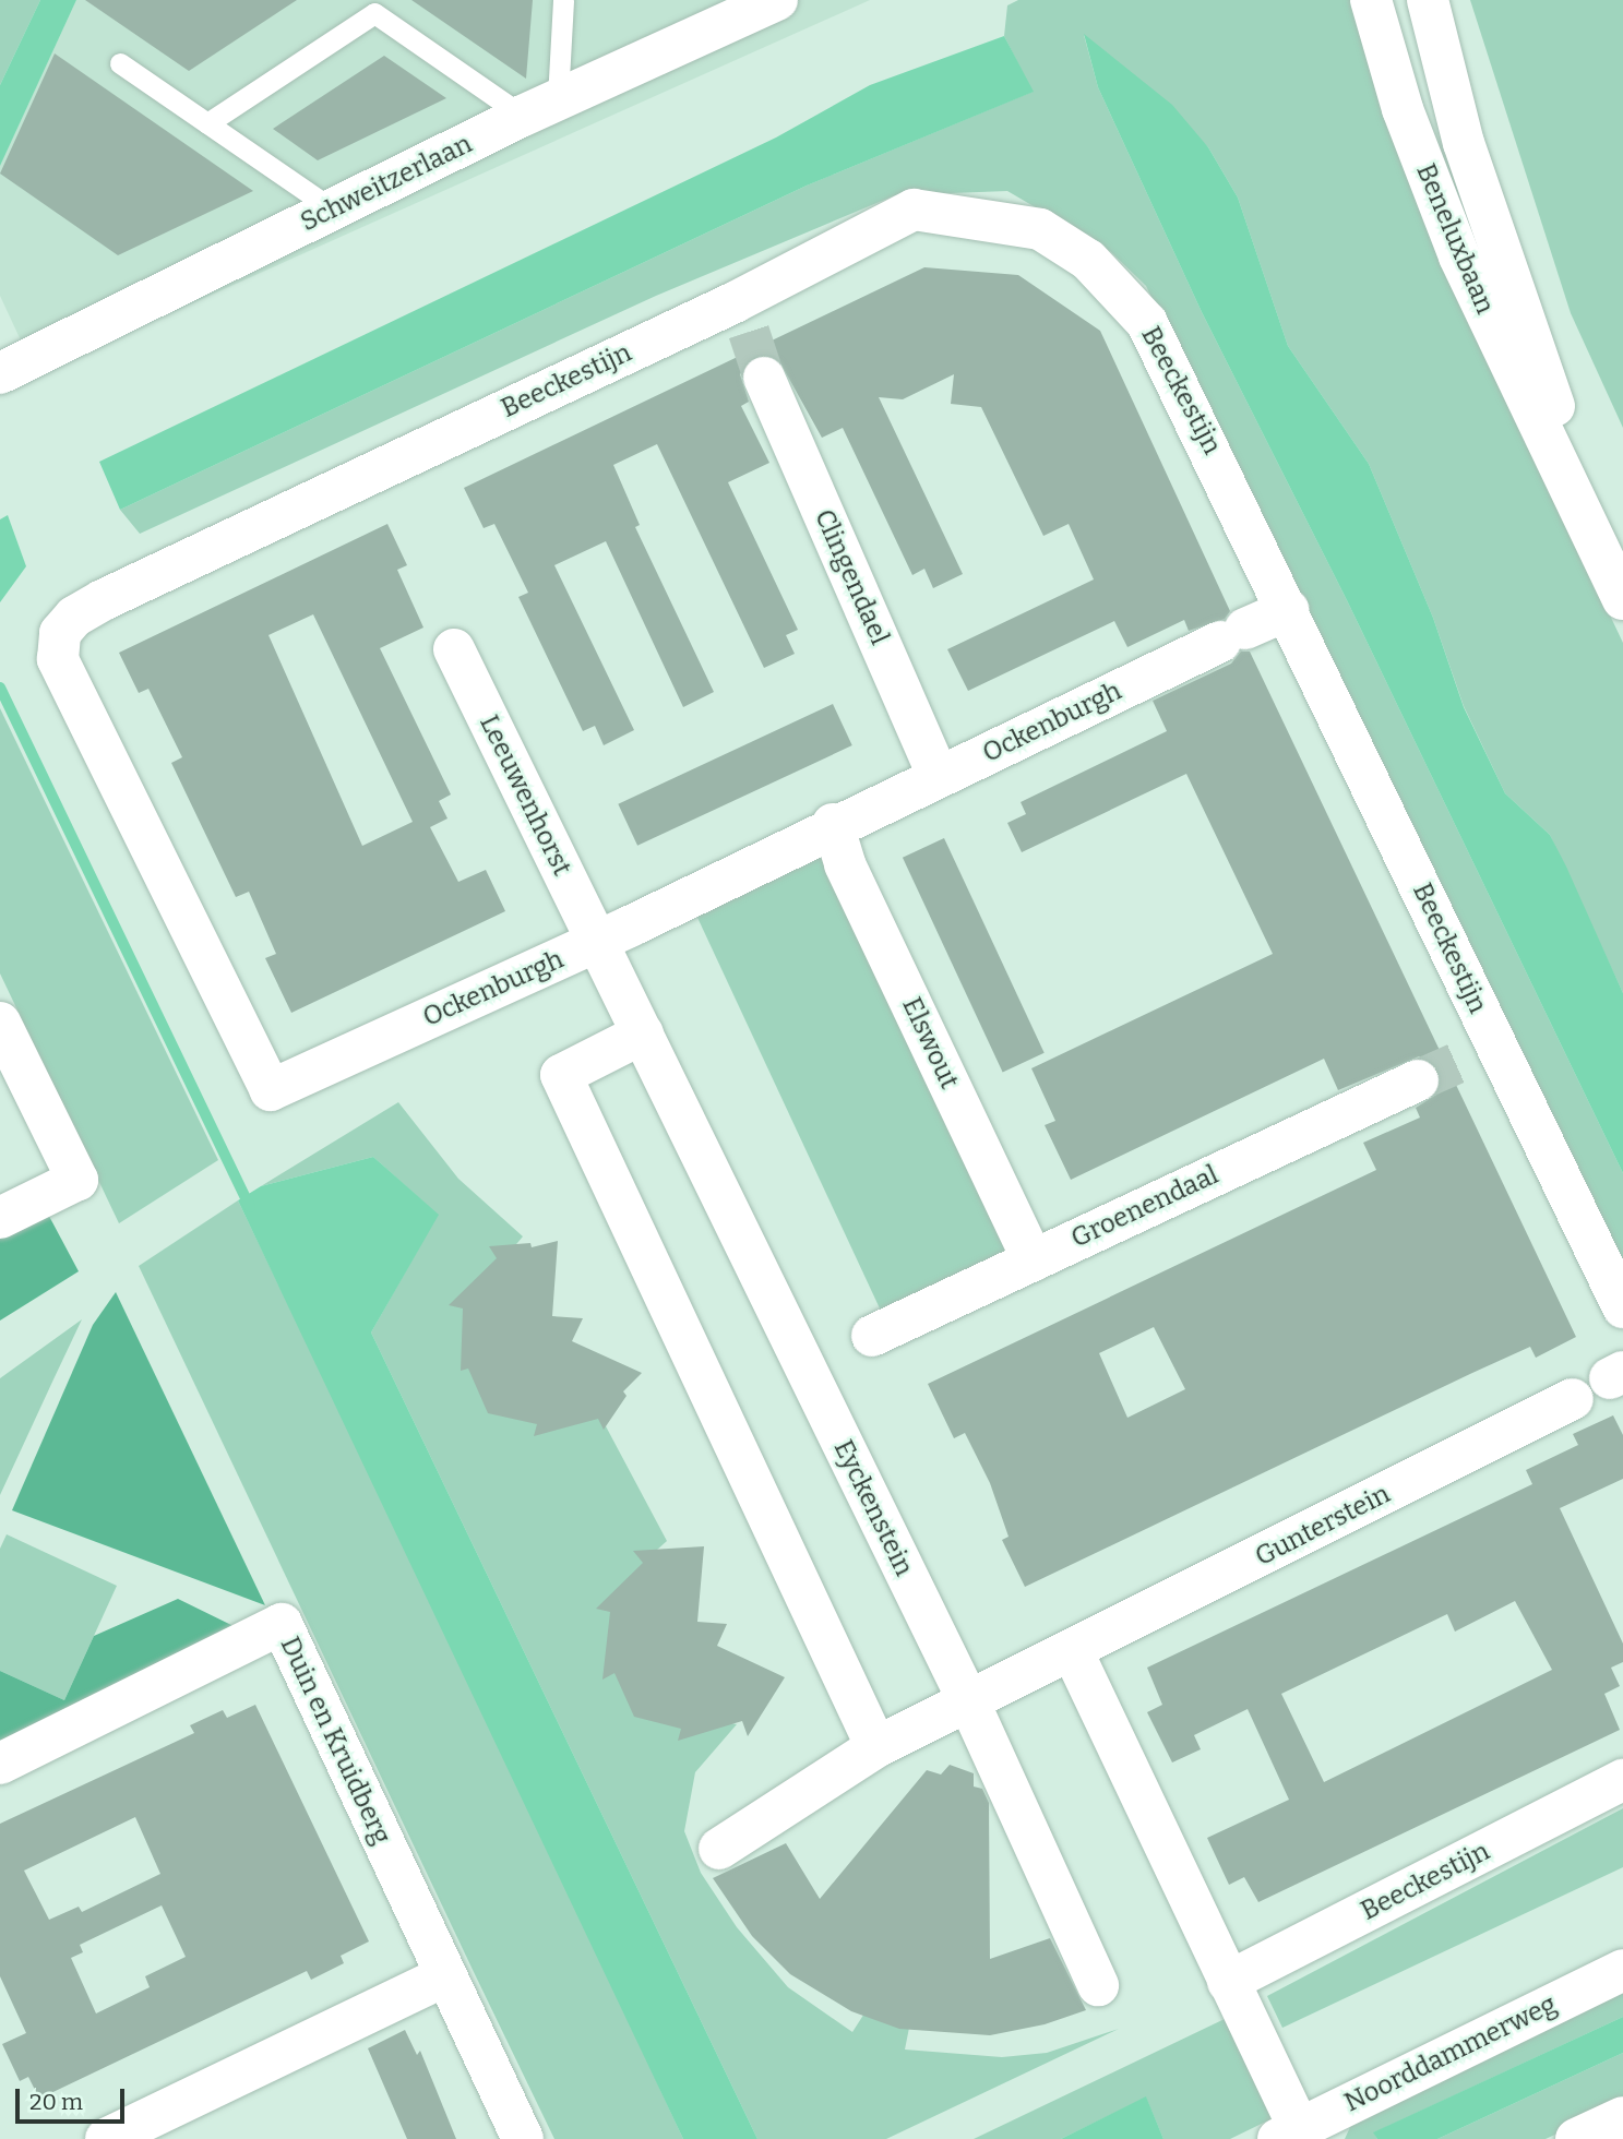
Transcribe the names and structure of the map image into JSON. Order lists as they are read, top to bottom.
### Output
{
  "streets": {
    "street": [
      "Schweitzerlaan",
      "Beneluxbaan",
      "Beeckestijn",
      "Clingendael",
      "Ockenburgh",
      "Leeuwenhorst",
      "Elswout",
      "Groenendaal",
      "Eyckenstein",
      "Gunterstein",
      "Duin en Kruidberg",
      "Noorddammerweg"
    ]
  },
  "crossings": [
    ["Beeckestijn", "Ockenburgh"],
    ["Clingendael", "Ockenburgh"],
    ["Ockenburgh", "Leeuwenhorst"],
    ["Ockenburgh", "Elswout"],
    ["Ockenburgh", "Eyckenstein"],
    ["Leeuwenhorst", "Eyckenstein"],
    ["Elswout", "Groenendaal"],
    ["Eyckenstein", "Gunterstein"]
  ],
  "scale_bar": "20 m"
}
